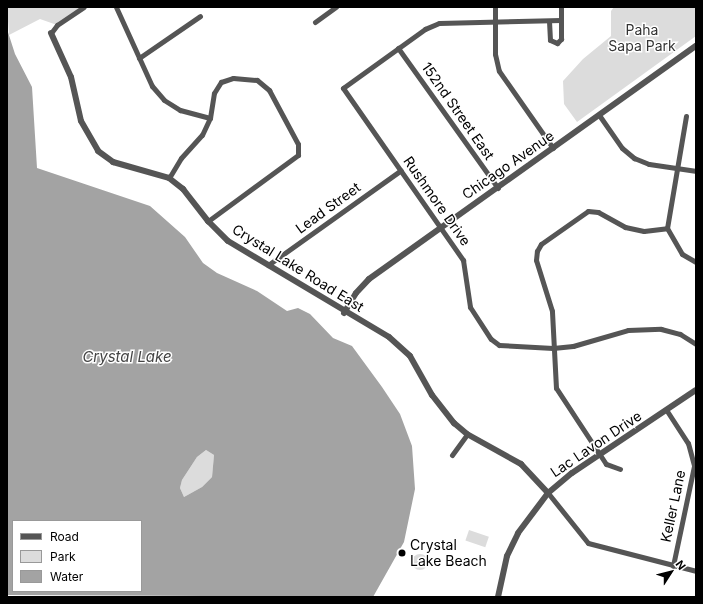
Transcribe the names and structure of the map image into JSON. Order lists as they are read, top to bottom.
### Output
{
  "streets": {
    "street": [
      "152nd Street East",
      "Chicago Avenue",
      "Rushmore Drive",
      "Lead Street",
      "Crystal Lake Road East",
      "Lac Lavon Drive",
      "Keller Lane"
    ]
  },
  "crossings": [
    ["152nd Street East", "Chicago Avenue"],
    ["152nd Street East", "Rushmore Drive"],
    ["Chicago Avenue", "Rushmore Drive"],
    ["Chicago Avenue", "Crystal Lake Road East"],
    ["Rushmore Drive", "Lead Street"],
    ["Lead Street", "Crystal Lake Road East"],
    ["Crystal Lake Road East", "Lac Lavon Drive"],
    ["Lac Lavon Drive", "Keller Lane"]
  ],
  "water": ["Crystal Lake"],
  "parks": ["Paha Sapa Park"],
  "places": ["Crystal Lake Beach"],
  "legend": ["Road", "Park", "Water"],
  "north": "top right"
}
